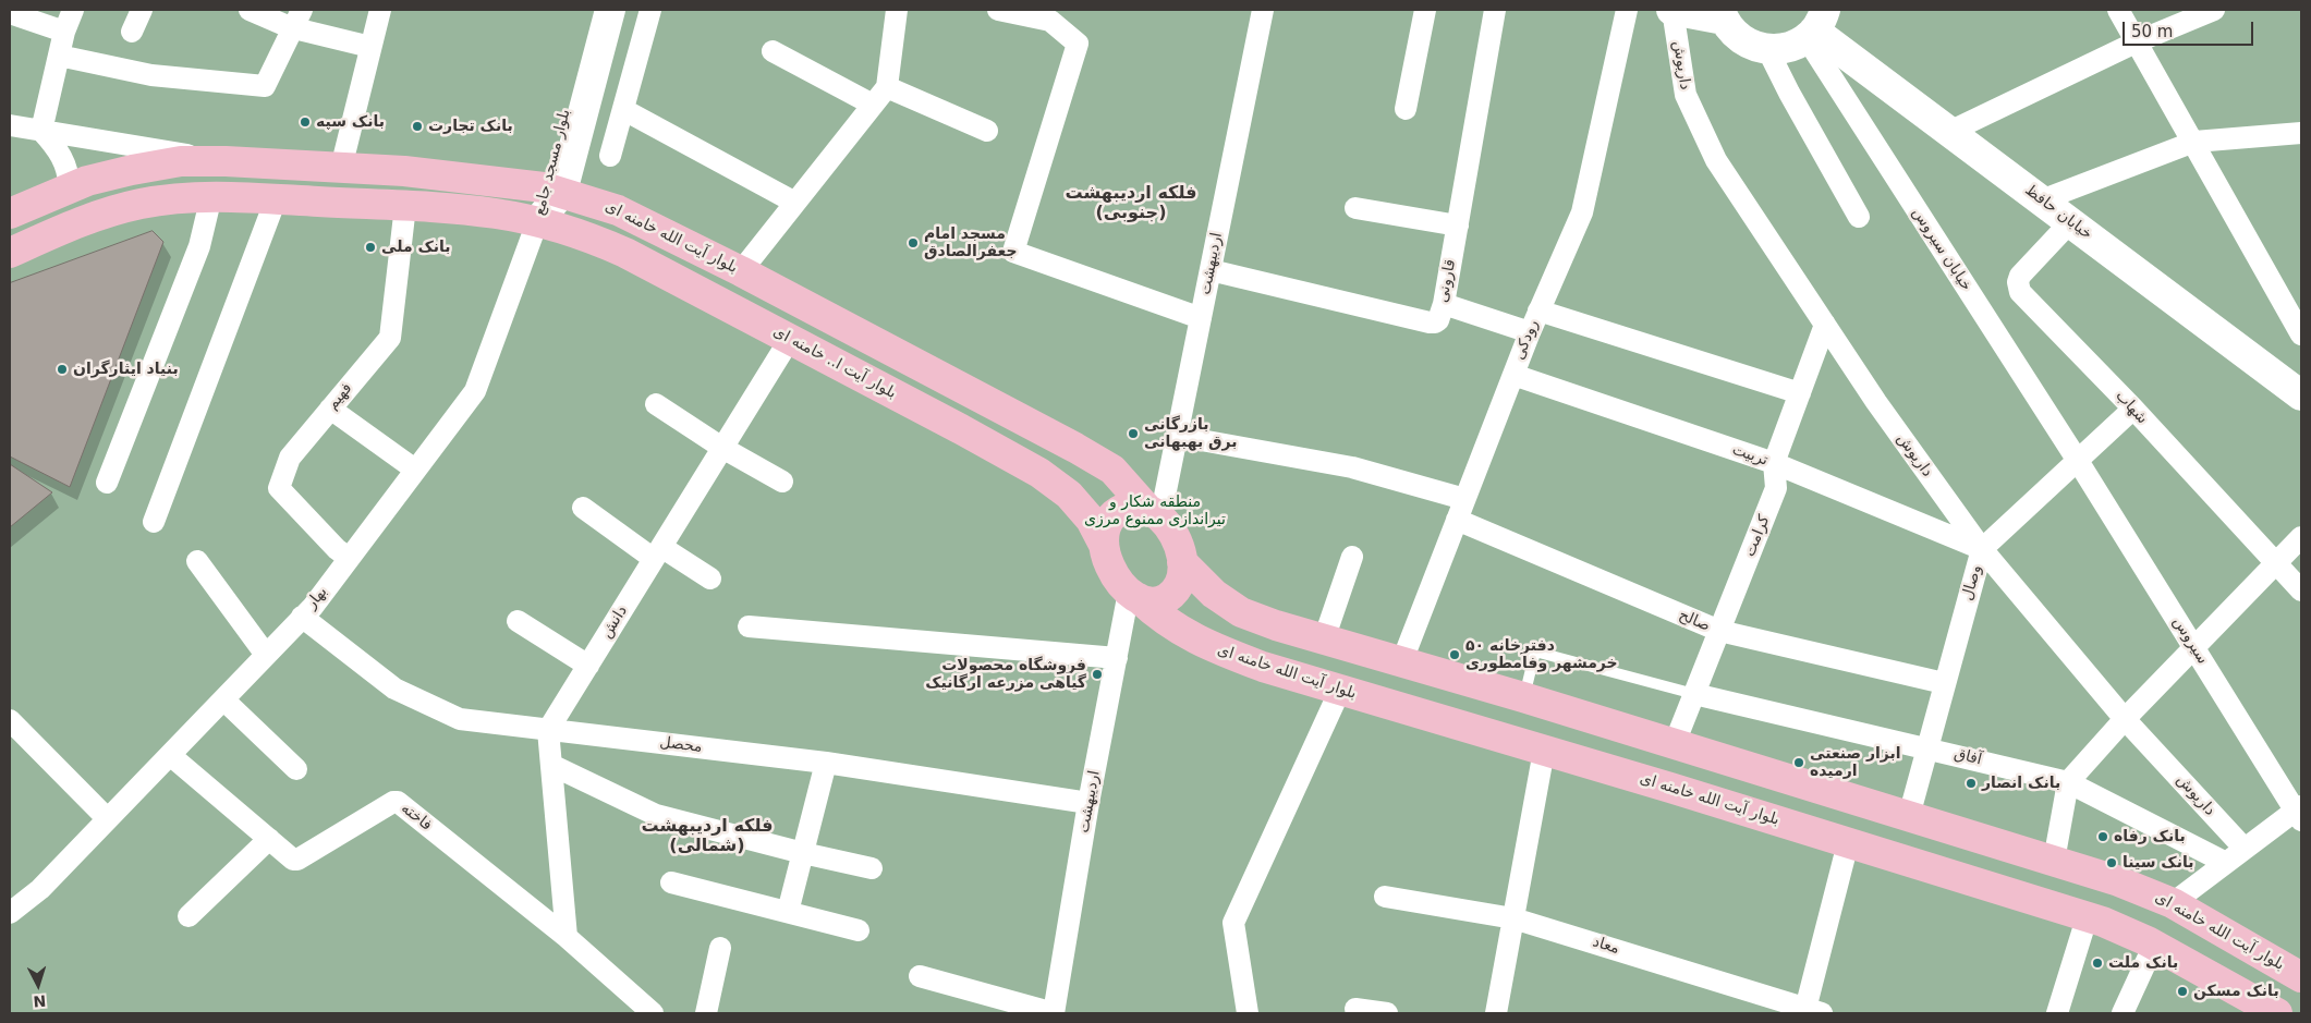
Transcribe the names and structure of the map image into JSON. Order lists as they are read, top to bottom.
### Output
{
  "streets": {
    "main road": [
      "بلوار مسجد جامع",
      "خیابان حافظ",
      "بلوار آیت الله خامنه ای",
      "بلوار آیت ا.. خامنه ای"
    ],
    "street": [
      "داریوش",
      "خیابان سیروس",
      "اردیبهشت",
      "قارونی",
      "رودکی",
      "فهیم",
      "شهاب",
      "تربیت",
      "کرامت",
      "وصال",
      "بهار",
      "صالح",
      "دانش",
      "سیروس",
      "محصل",
      "آفاق",
      "فاخته",
      "معاد"
    ]
  },
  "crossings": [
    ["داریوش", "تربیت"],
    ["داریوش", "کرامت"],
    ["داریوش", "وصال"],
    ["بلوار مسجد جامع", "بلوار آیت الله خامنه ای"],
    ["بلوار مسجد جامع", "بلوار آیت ا.. خامنه ای"],
    ["بلوار مسجد جامع", "بهار"],
    ["خیابان حافظ", "خیابان سیروس"],
    ["خیابان حافظ", "شهاب"],
    ["بلوار آیت الله خامنه ای", "اردیبهشت"],
    ["بلوار آیت الله خامنه ای", "رودکی"],
    ["بلوار آیت الله خامنه ای", "بلوار آیت ا.. خامنه ای"],
    ["بلوار آیت الله خامنه ای", "کرامت"],
    ["بلوار آیت الله خامنه ای", "وصال"],
    ["خیابان سیروس", "وصال"],
    ["خیابان سیروس", "سیروس"],
    ["اردیبهشت", "قارونی"],
    ["اردیبهشت", "بلوار آیت ا.. خامنه ای"],
    ["اردیبهشت", "محصل"],
    ["رودکی", "تربیت"],
    ["رودکی", "صالح"],
    ["بلوار آیت ا.. خامنه ای", "بهار"],
    ["بلوار آیت ا.. خامنه ای", "دانش"],
    ["فهیم", "بهار"],
    ["شهاب", "وصال"],
    ["تربیت", "کرامت"],
    ["تربیت", "وصال"],
    ["کرامت", "صالح"],
    ["کرامت", "آفاق"],
    ["وصال", "صالح"],
    ["وصال", "سیروس"],
    ["وصال", "آفاق"],
    ["بهار", "محصل"],
    ["بهار", "فاخته"],
    ["دانش", "محصل"]
  ],
  "districts": ["فلکه اردیبهشت (جنوبی)", "فلکه اردیبهشت (شمالی)"],
  "parks": ["منطقه شکار و تیراندازی ممنوع مرزی"],
  "places": [
    "بانک سپه",
    "بانک تجارت",
    "مسجد امام جعفرالصادق",
    "بانک ملی",
    "بنیاد ایثارگران",
    "بازرگانی برق بهبهانی",
    "دفترخانه ۵۰ خرمشهر وفامطوری",
    "فروشگاه محصولات گیاهی مزرعه ارگانیک",
    "ابزار صنعتی ارمیده",
    "بانک انصار",
    "بانک رفاه",
    "بانک سینا",
    "بانک ملت",
    "بانک مسکن"
  ],
  "scale_bar": "50 m",
  "north": "bottom"
}
